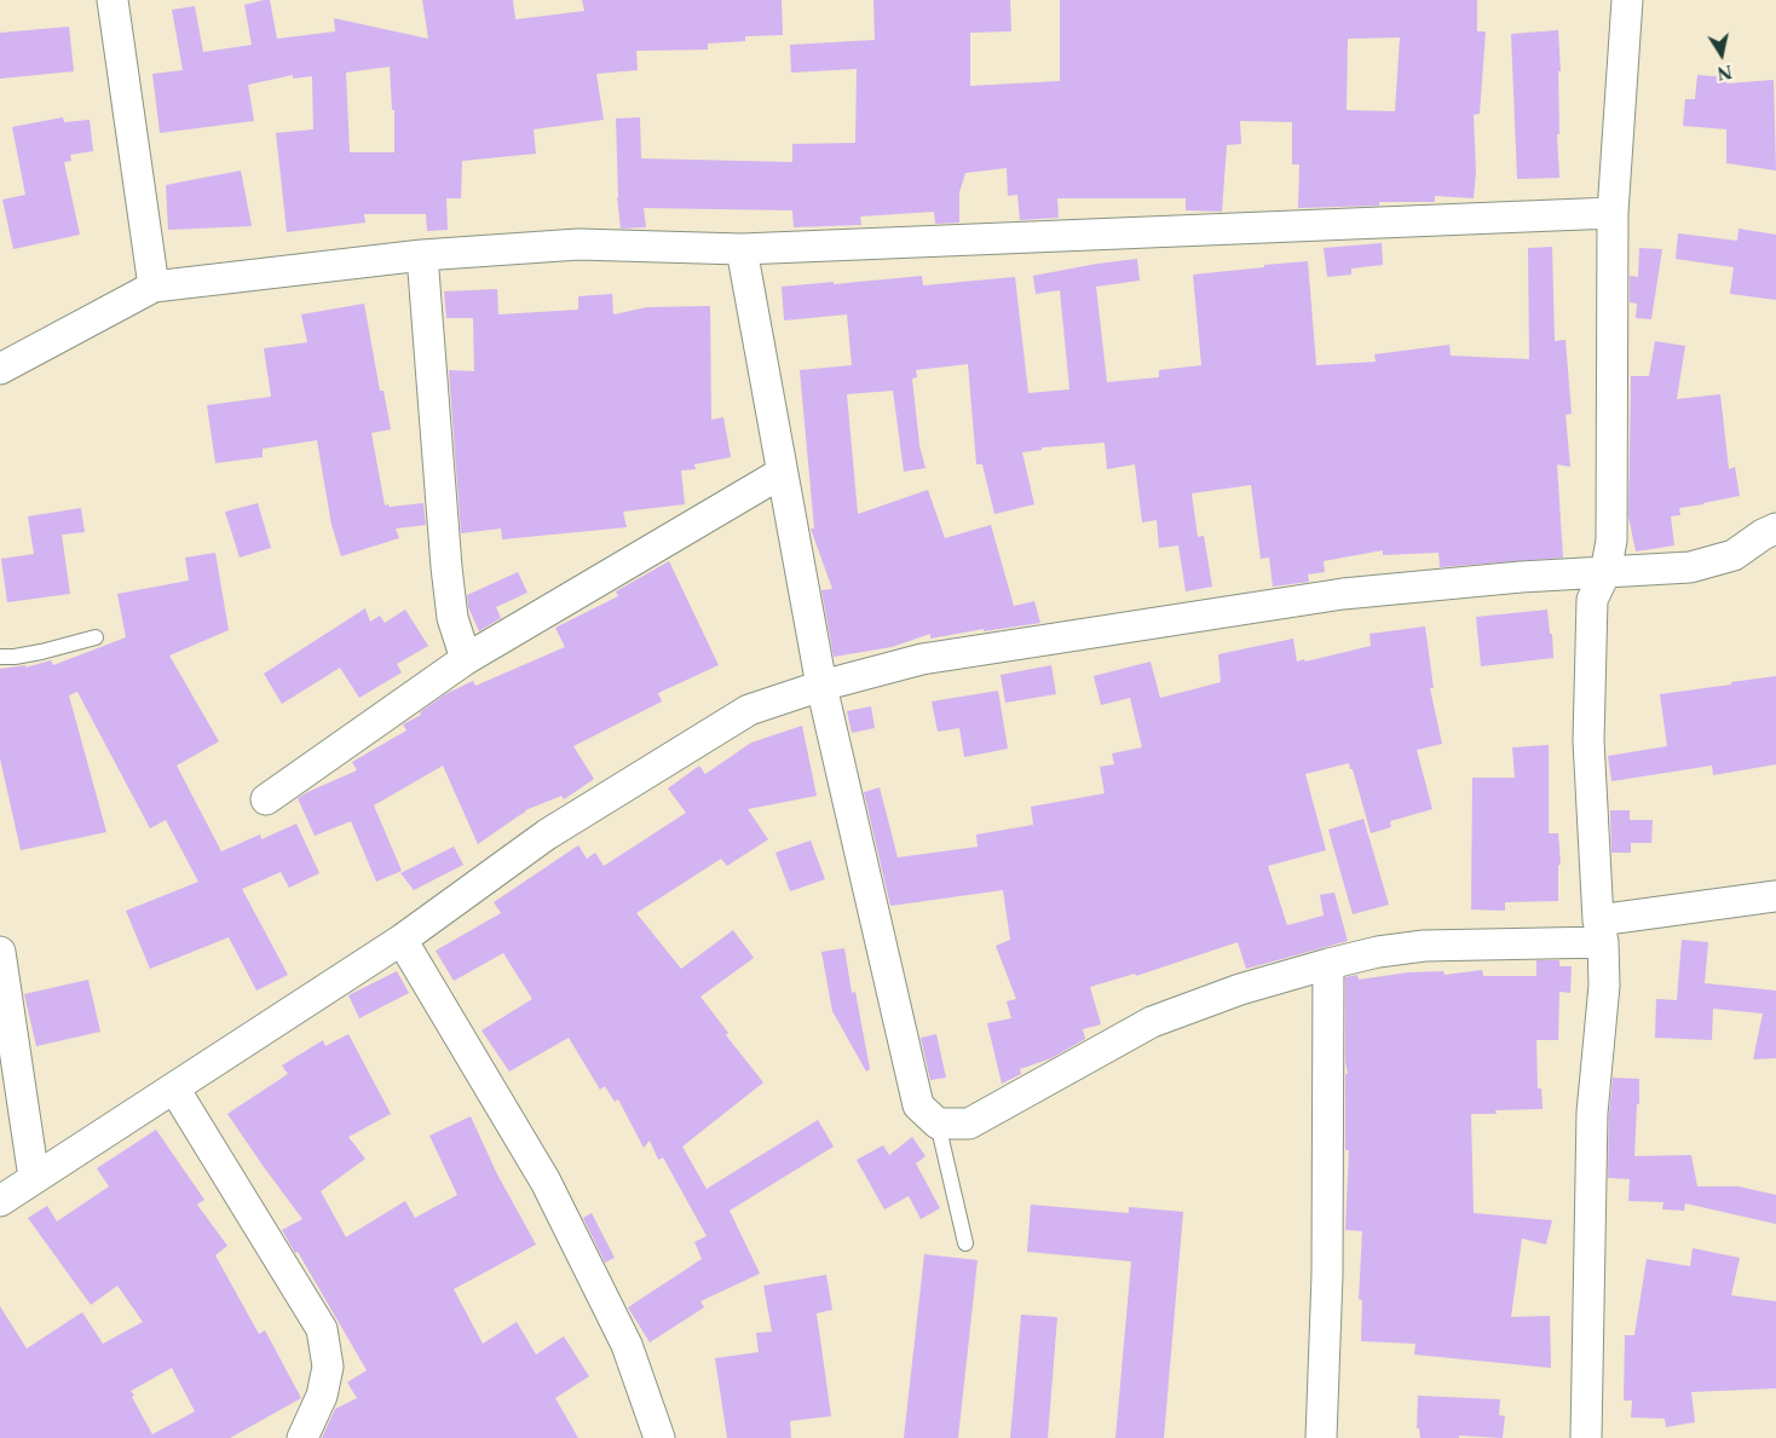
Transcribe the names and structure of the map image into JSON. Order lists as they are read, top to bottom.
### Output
{
  "north": "bottom"
}
